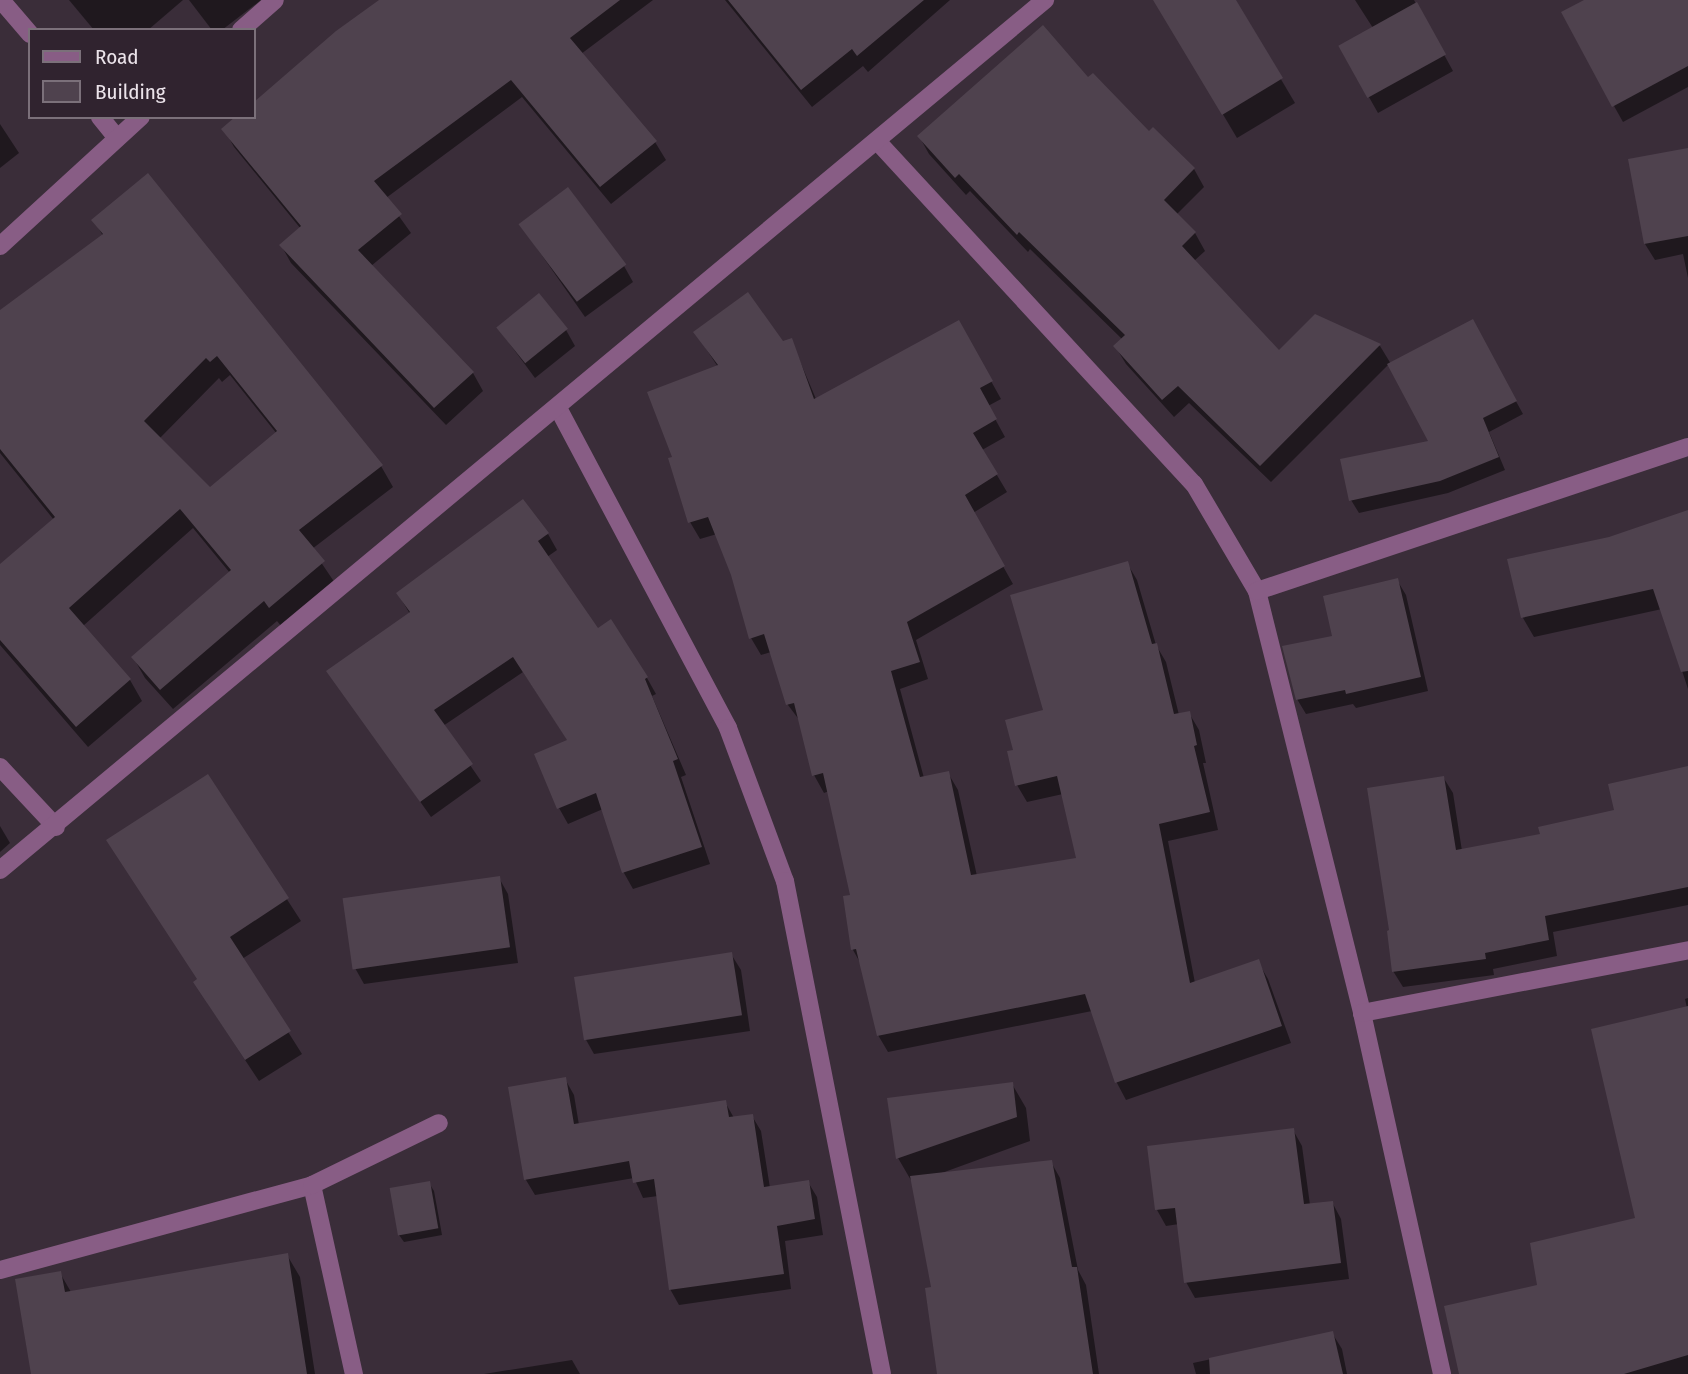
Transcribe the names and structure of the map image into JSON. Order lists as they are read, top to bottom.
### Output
{
  "legend": ["Road", "Building"]
}
